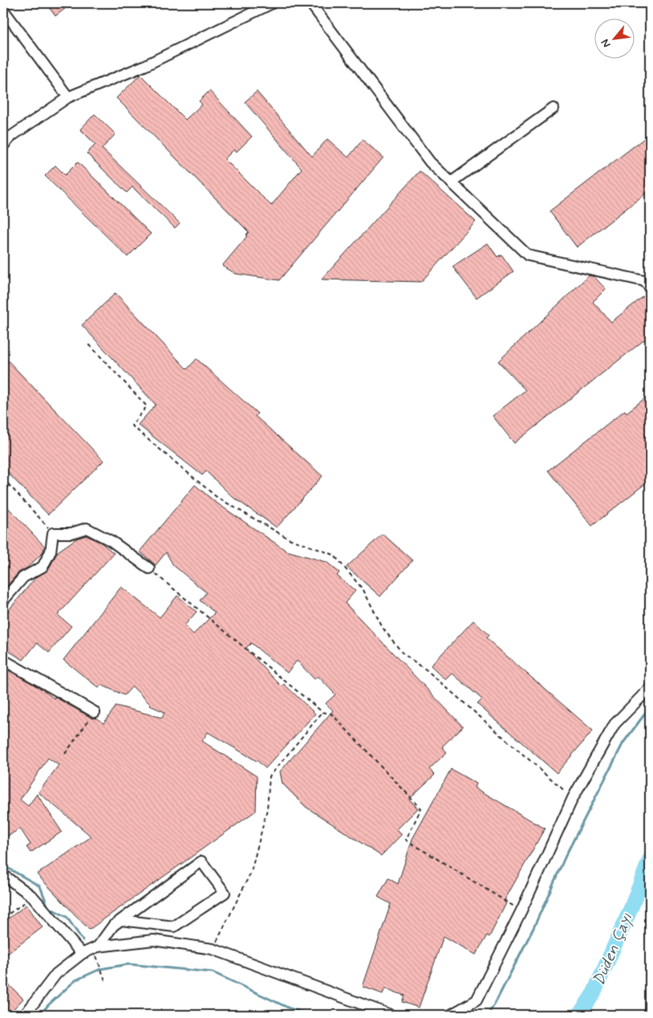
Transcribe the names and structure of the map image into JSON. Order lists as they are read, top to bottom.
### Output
{
  "water": ["Düden Çayı"],
  "north": "bottom left"
}
